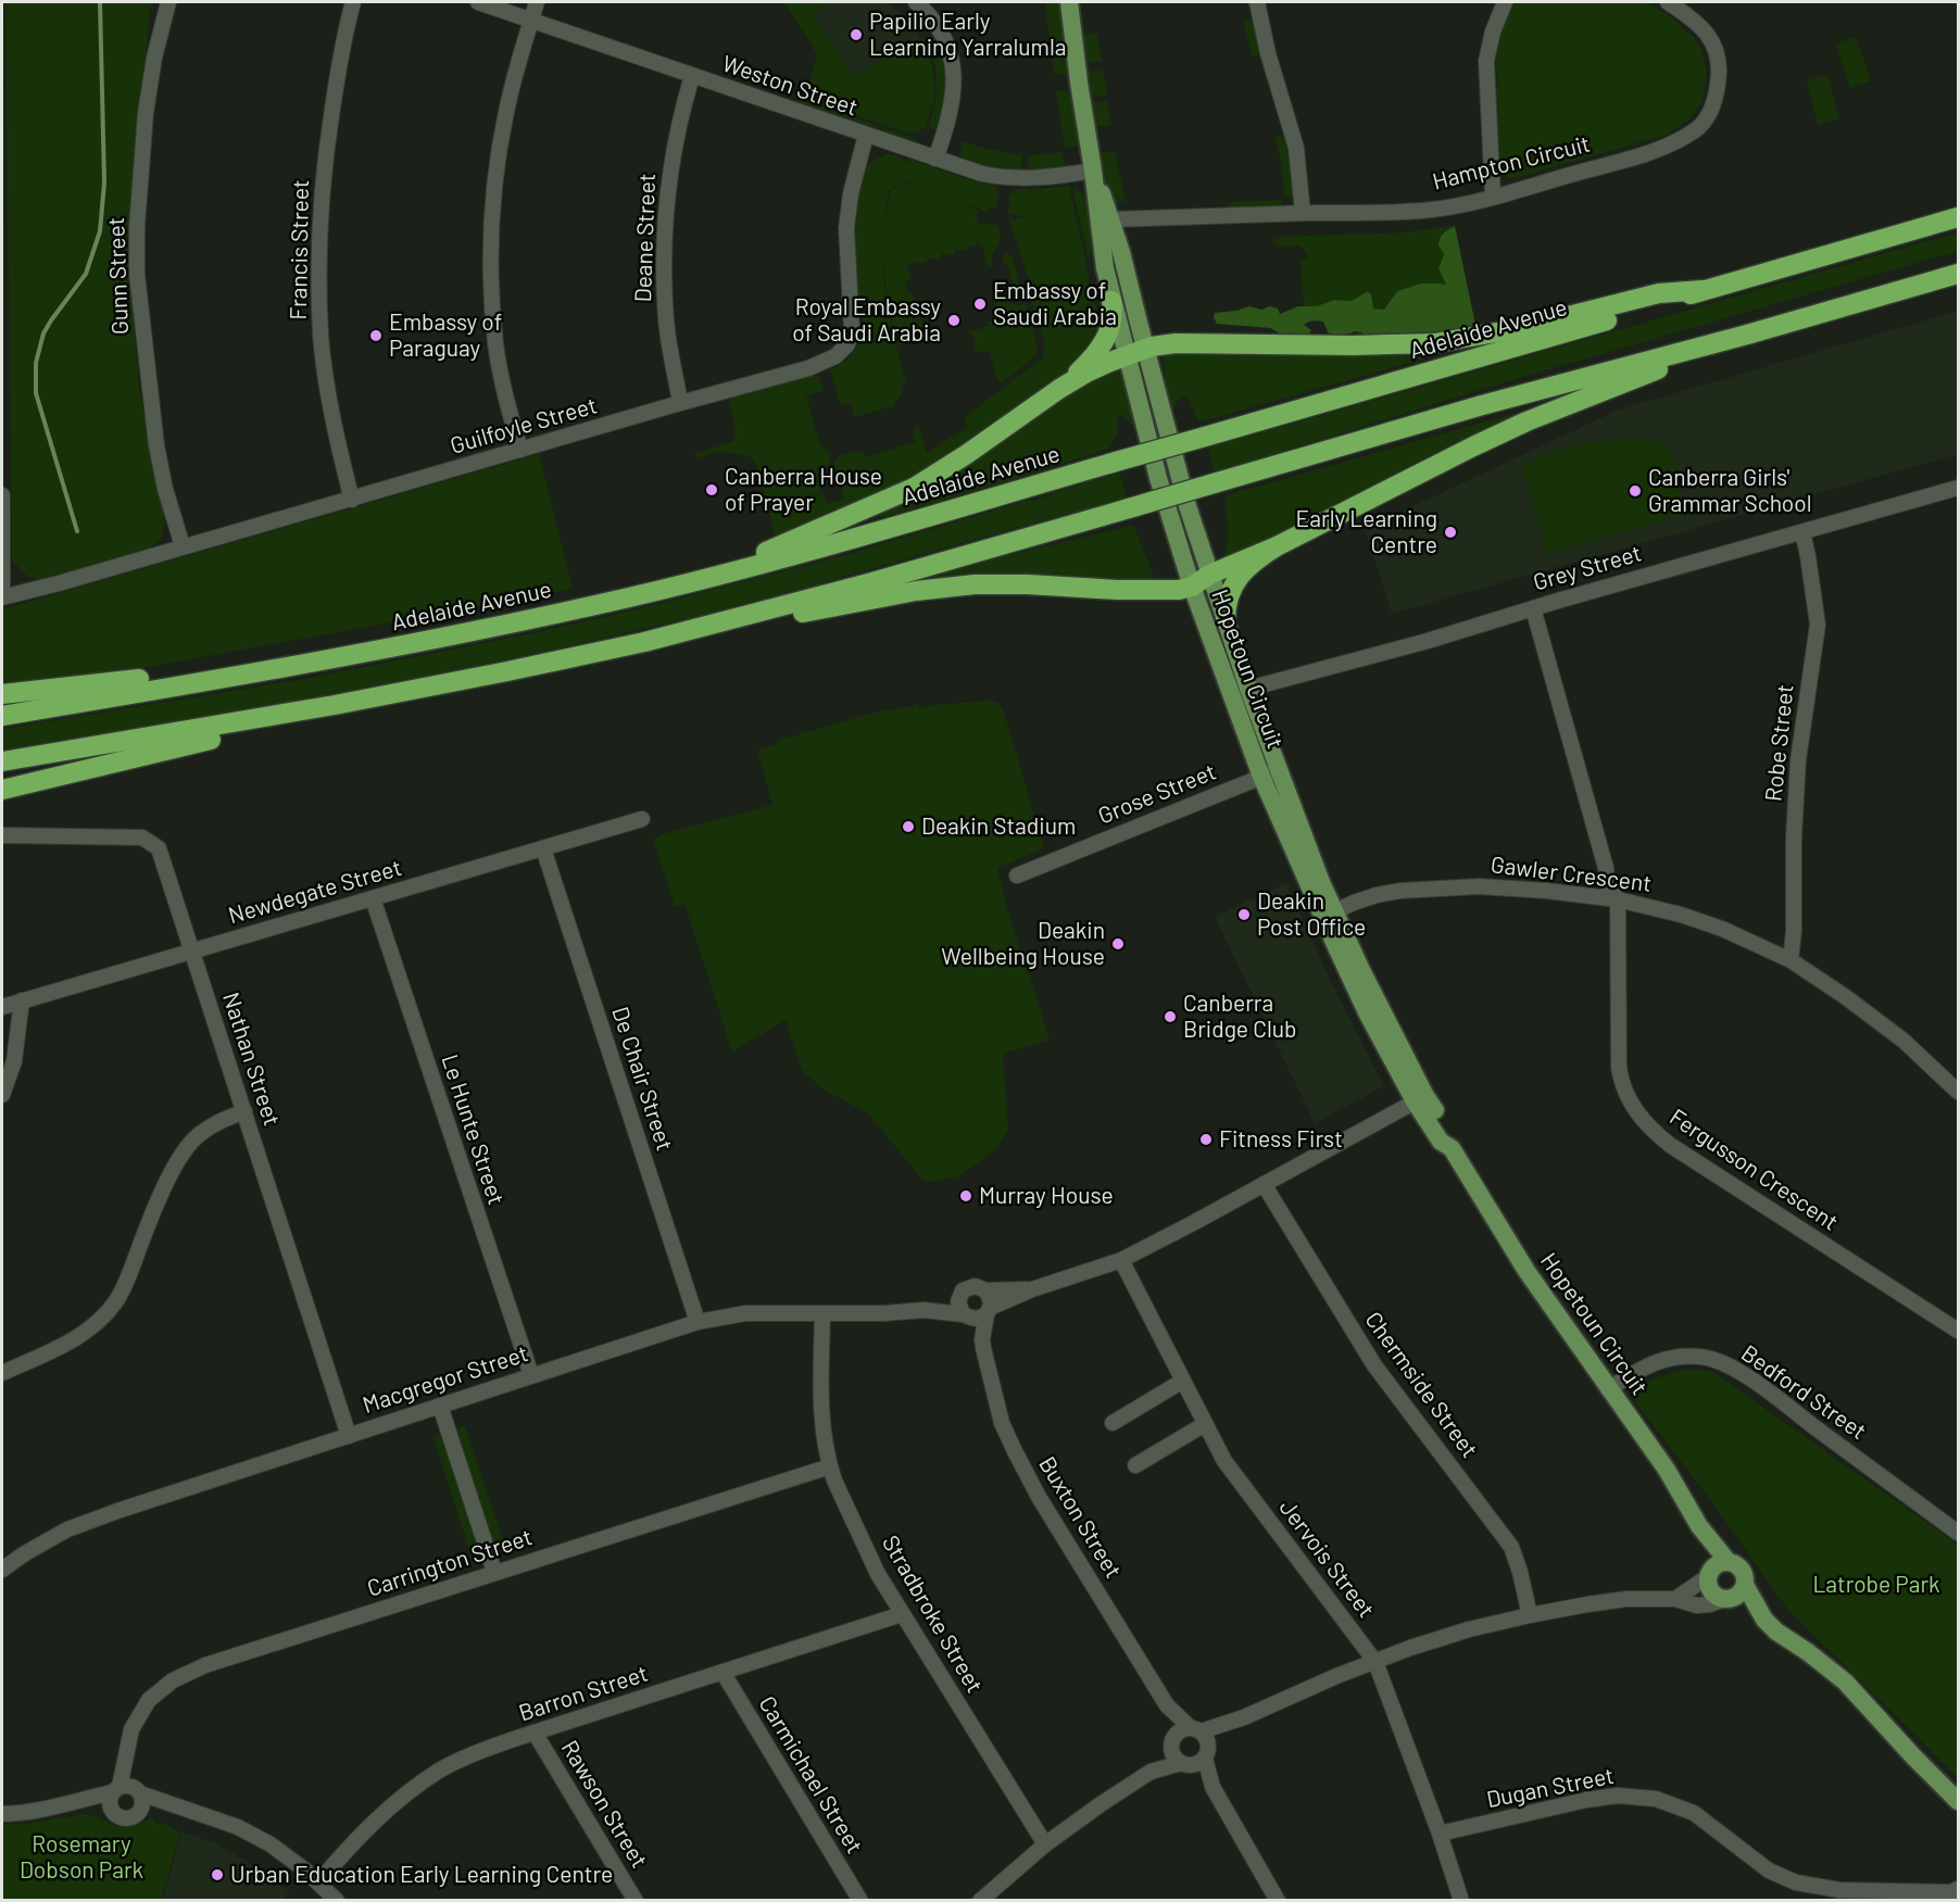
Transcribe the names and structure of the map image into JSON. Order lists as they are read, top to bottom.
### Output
{
  "streets": {
    "highway": ["Adelaide Avenue"],
    "main road": ["Grey Street", "Hopetoun Circuit"],
    "street": [
      "Weston Street",
      "Hampton Circuit",
      "Deane Street",
      "Francis Street",
      "Gunn Street",
      "Guilfoyle Street",
      "Robe Street",
      "Grose Street",
      "Gawler Crescent",
      "Newdegate Street",
      "Nathan Street",
      "De Chair Street",
      "Le Hunte Street",
      "Fergusson Crescent",
      "Macgregor Street",
      "Chermside Street",
      "Bedford Street",
      "Buxton Street",
      "Jervois Street",
      "Carrington Street",
      "Stradbroke Street",
      "Barron Street",
      "Carmichael Street",
      "Dugan Street",
      "Rawson Street"
    ]
  },
  "crossings": [
    ["Weston Street", "Deane Street"],
    ["Weston Street", "Guilfoyle Street"],
    ["Weston Street", "Hopetoun Circuit"],
    ["Hampton Circuit", "Hopetoun Circuit"],
    ["Deane Street", "Guilfoyle Street"],
    ["Francis Street", "Guilfoyle Street"],
    ["Gunn Street", "Guilfoyle Street"],
    ["Grey Street", "Hopetoun Circuit"],
    ["Grey Street", "Robe Street"],
    ["Grey Street", "Fergusson Crescent"],
    ["Hopetoun Circuit", "Grose Street"],
    ["Hopetoun Circuit", "Gawler Crescent"],
    ["Hopetoun Circuit", "Bedford Street"],
    ["Robe Street", "Gawler Crescent"],
    ["Gawler Crescent", "Fergusson Crescent"],
    ["Newdegate Street", "Nathan Street"],
    ["Newdegate Street", "De Chair Street"],
    ["Newdegate Street", "Le Hunte Street"],
    ["Nathan Street", "Macgregor Street"],
    ["De Chair Street", "Macgregor Street"],
    ["Le Hunte Street", "Macgregor Street"],
    ["Macgregor Street", "Buxton Street"],
    ["Macgregor Street", "Stradbroke Street"],
    ["Jervois Street", "Dugan Street"],
    ["Carrington Street", "Stradbroke Street"],
    ["Stradbroke Street", "Barron Street"],
    ["Barron Street", "Carmichael Street"],
    ["Barron Street", "Rawson Street"]
  ],
  "parks": ["Latrobe Park", "Rosemary Dobson Park"],
  "places": [
    "Papilio Early Learning Yarralumla",
    "Embassy of Saudi Arabia",
    "Royal Embassy of Saudi Arabia",
    "Embassy of Paraguay",
    "Canberra House of Prayer",
    "Canberra Girls' Grammar School",
    "Early Learning Centre",
    "Deakin Stadium",
    "Deakin Post Office",
    "Deakin Wellbeing House",
    "Canberra Bridge Club",
    "Fitness First",
    "Murray House",
    "Urban Education Early Learning Centre"
  ]
}
